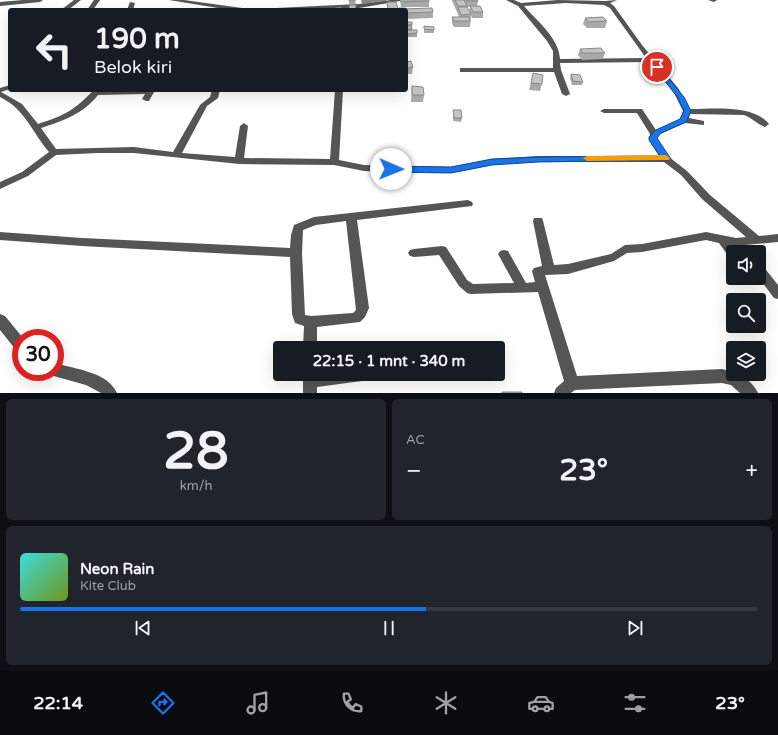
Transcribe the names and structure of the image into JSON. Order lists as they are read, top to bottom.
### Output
{
  "page": {
    "turn": ["190 m", "Belok kiri"],
    "limit": "30",
    "trip": "22:15 · 1 mnt · 340 m",
    "tile": [
      ["28", "km/h"],
      "AC"
    ],
    "heat": ["−", "23°", "+"],
    "song": ["Neon Rain", "Kite Club"],
    "tabs": ["22:14", "23°"]
  }
}
